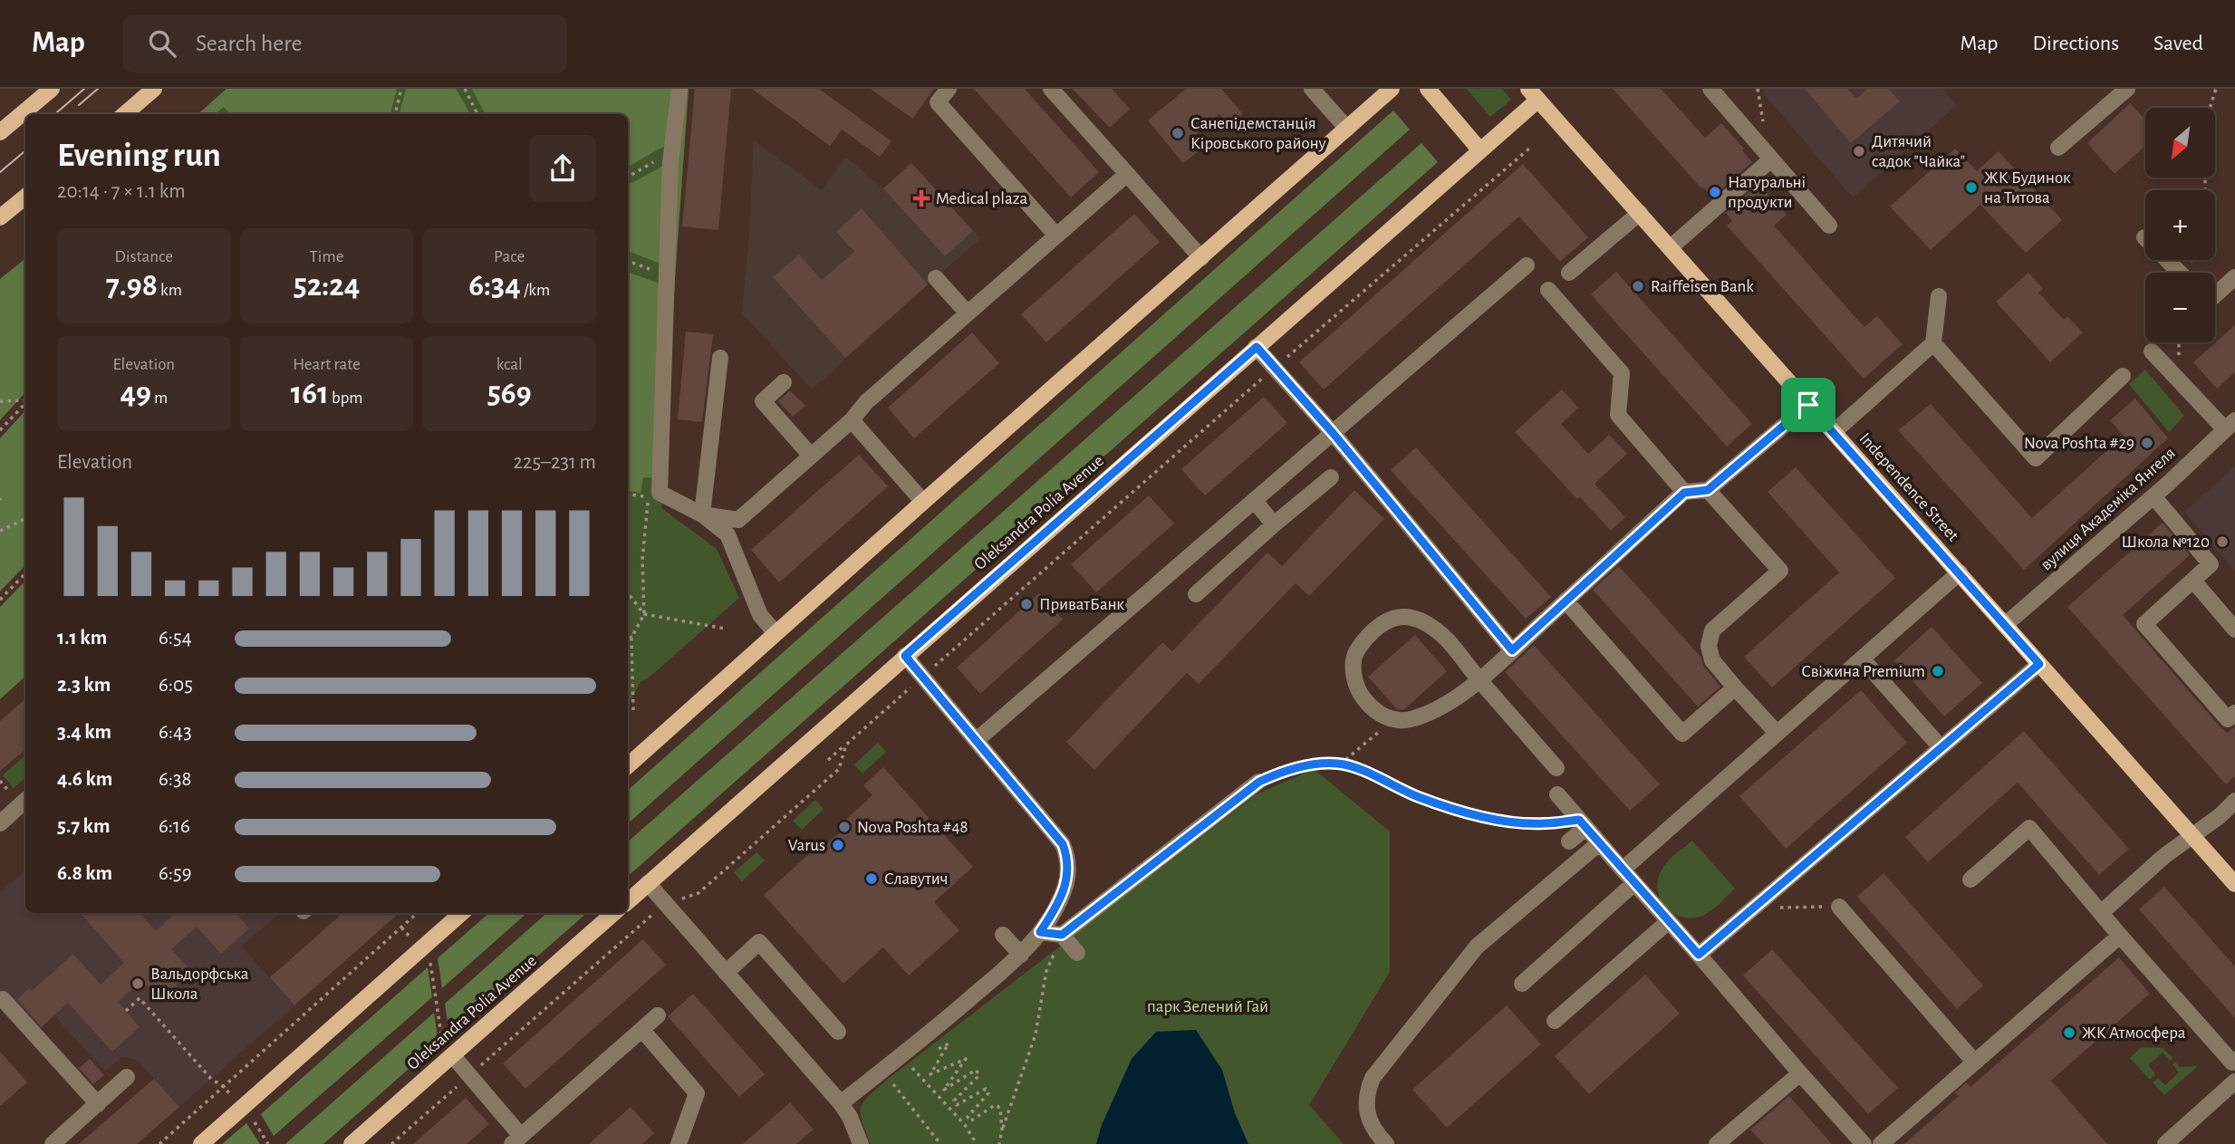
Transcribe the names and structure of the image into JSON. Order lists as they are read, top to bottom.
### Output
{
  "streets": {
    "main road": ["Independence Street", "Oleksandra Polia Avenue"],
    "street": ["вулиця Академіка Янгеля"]
  },
  "crossings": [
    ["Independence Street", "вулиця Академіка Янгеля"],
    ["Independence Street", "Oleksandra Polia Avenue"]
  ],
  "parks": ["парк Зелений Гай"],
  "places": {
    "other": [
      "Санепідемстанція Кіровського району",
      "Дитячий садок \"Чайка\"",
      "ЖК Будинок на Титова",
      "Натуральні продукти",
      "Raiffeisen Bank",
      "Nova Poshta #29",
      "Школа №120",
      "ПриватБанк",
      "Свіжина Premium",
      "Nova Poshta #48",
      "Varus",
      "Славутич",
      "Вальдорфська Школа",
      "ЖК Атмосфера"
    ],
    "health": ["Medical plaza"]
  },
  "north": "bottom left",
  "page": {
    "header": "Map",
    "search": "Search here",
    "nav": ["Map", "Directions", "Saved"],
    "map_buttons": ["+", "−"],
    "heading": ["Evening run", "20:14 · 7 × 1.1 km"],
    "stats": [
      ["Distance", "7.98 km"],
      ["Time", "52:24"],
      ["Pace", "6:34 /km"],
      ["Elevation", "49 m"],
      ["Heart rate", "161 bpm"],
      ["kcal", "569"]
    ],
    "chart": ["Elevation", "225–231 m"],
    "list": [
      {
        "name": "1.1 km",
        "note": "6:54"
      },
      {
        "name": "2.3 km",
        "note": "6:05"
      },
      {
        "name": "3.4 km",
        "note": "6:43"
      },
      {
        "name": "4.6 km",
        "note": "6:38"
      },
      {
        "name": "5.7 km",
        "note": "6:16"
      },
      {
        "name": "6.8 km",
        "note": "6:59"
      }
    ]
  }
}
